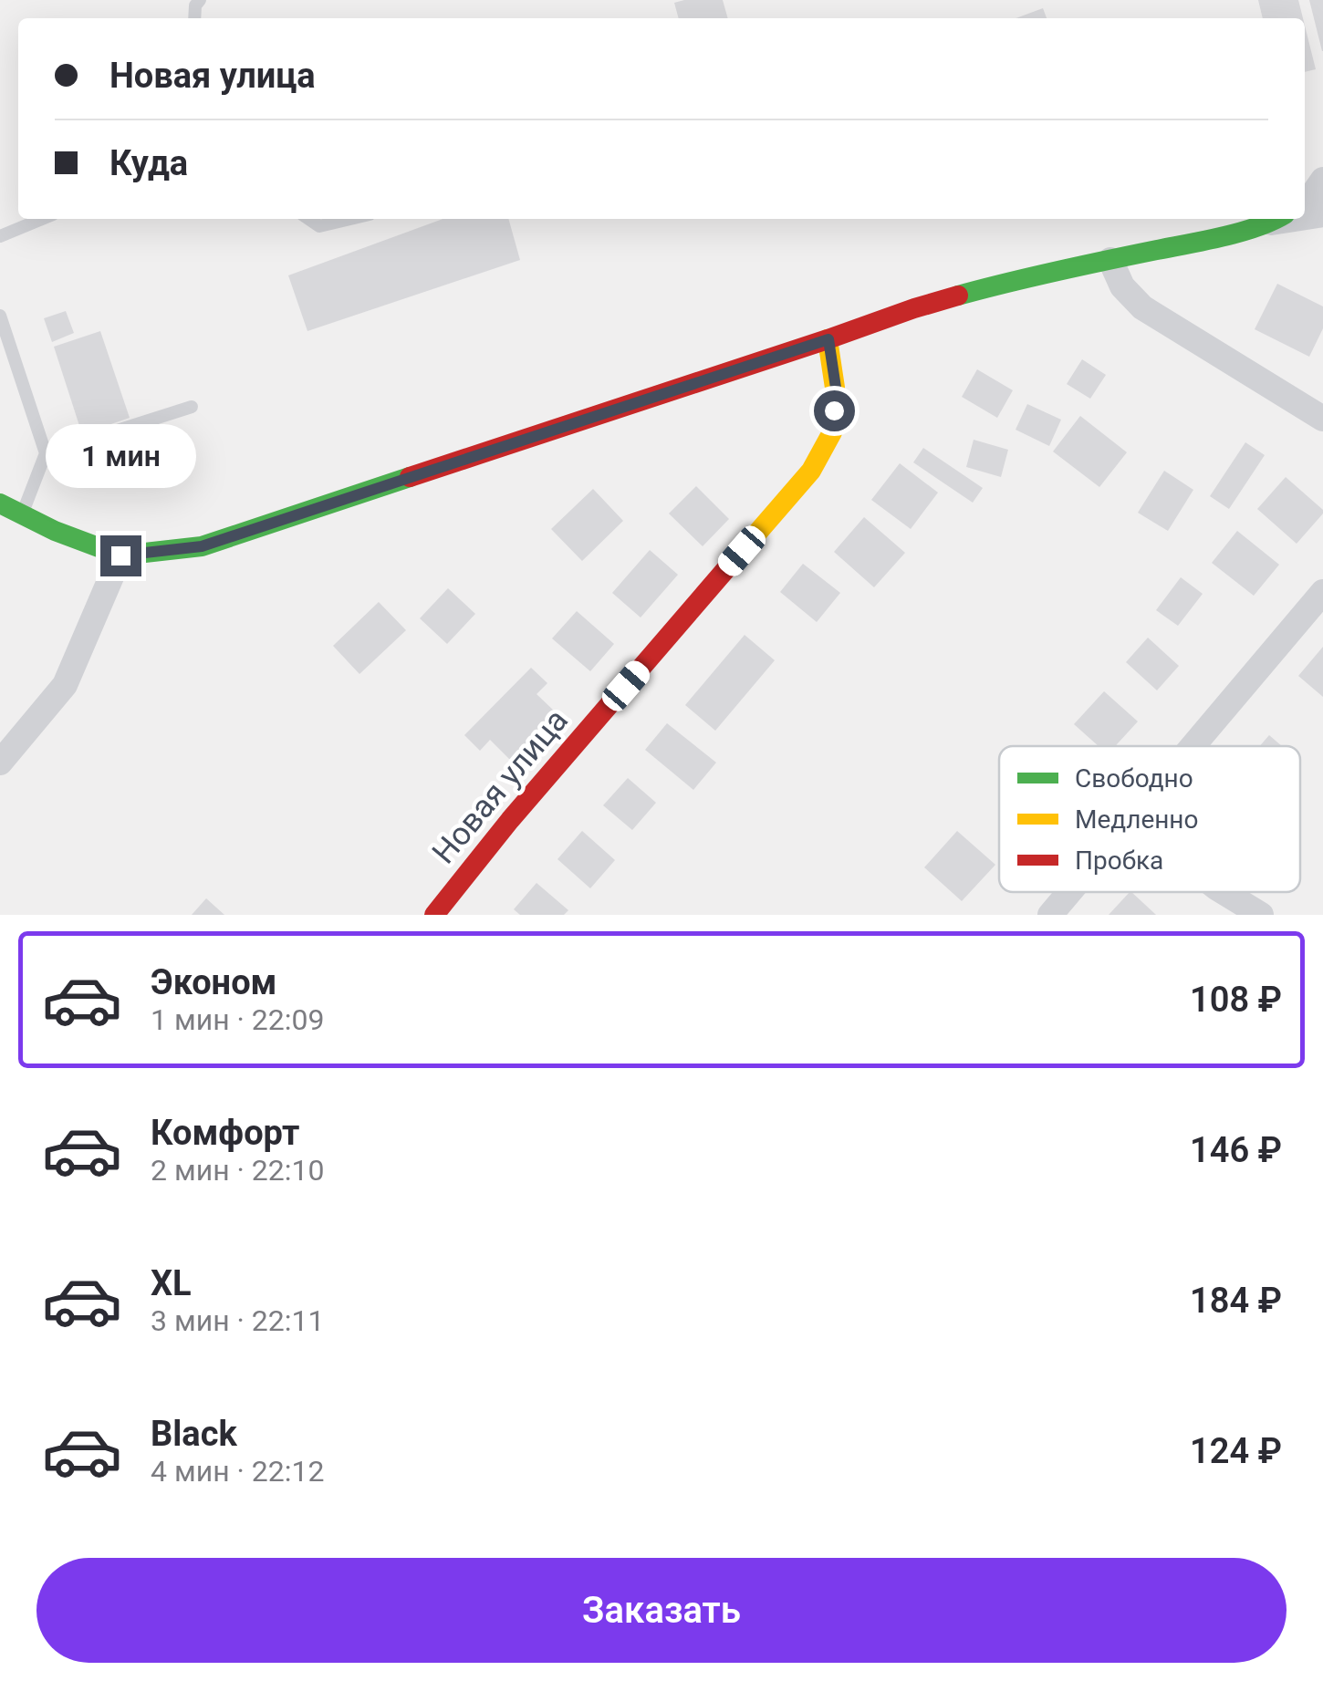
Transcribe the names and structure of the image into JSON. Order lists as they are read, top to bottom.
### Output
{
  "streets": {
    "street": ["Новая улица"]
  },
  "legend": ["Свободно", "Медленно", "Пробка"],
  "page": {
    "banner": ["Новая улица", "Куда"],
    "bubble": "1 мин",
    "list": [
      {
        "name": "Эконом",
        "note": "1 мин · 22:09",
        "value": "108 ₽"
      },
      {
        "name": "Комфорт",
        "note": "2 мин · 22:10",
        "value": "146 ₽"
      },
      {
        "name": "XL",
        "note": "3 мин · 22:11",
        "value": "184 ₽"
      },
      {
        "name": "Black",
        "note": "4 мин · 22:12",
        "value": "124 ₽"
      }
    ],
    "buttons": "Заказать"
  }
}
